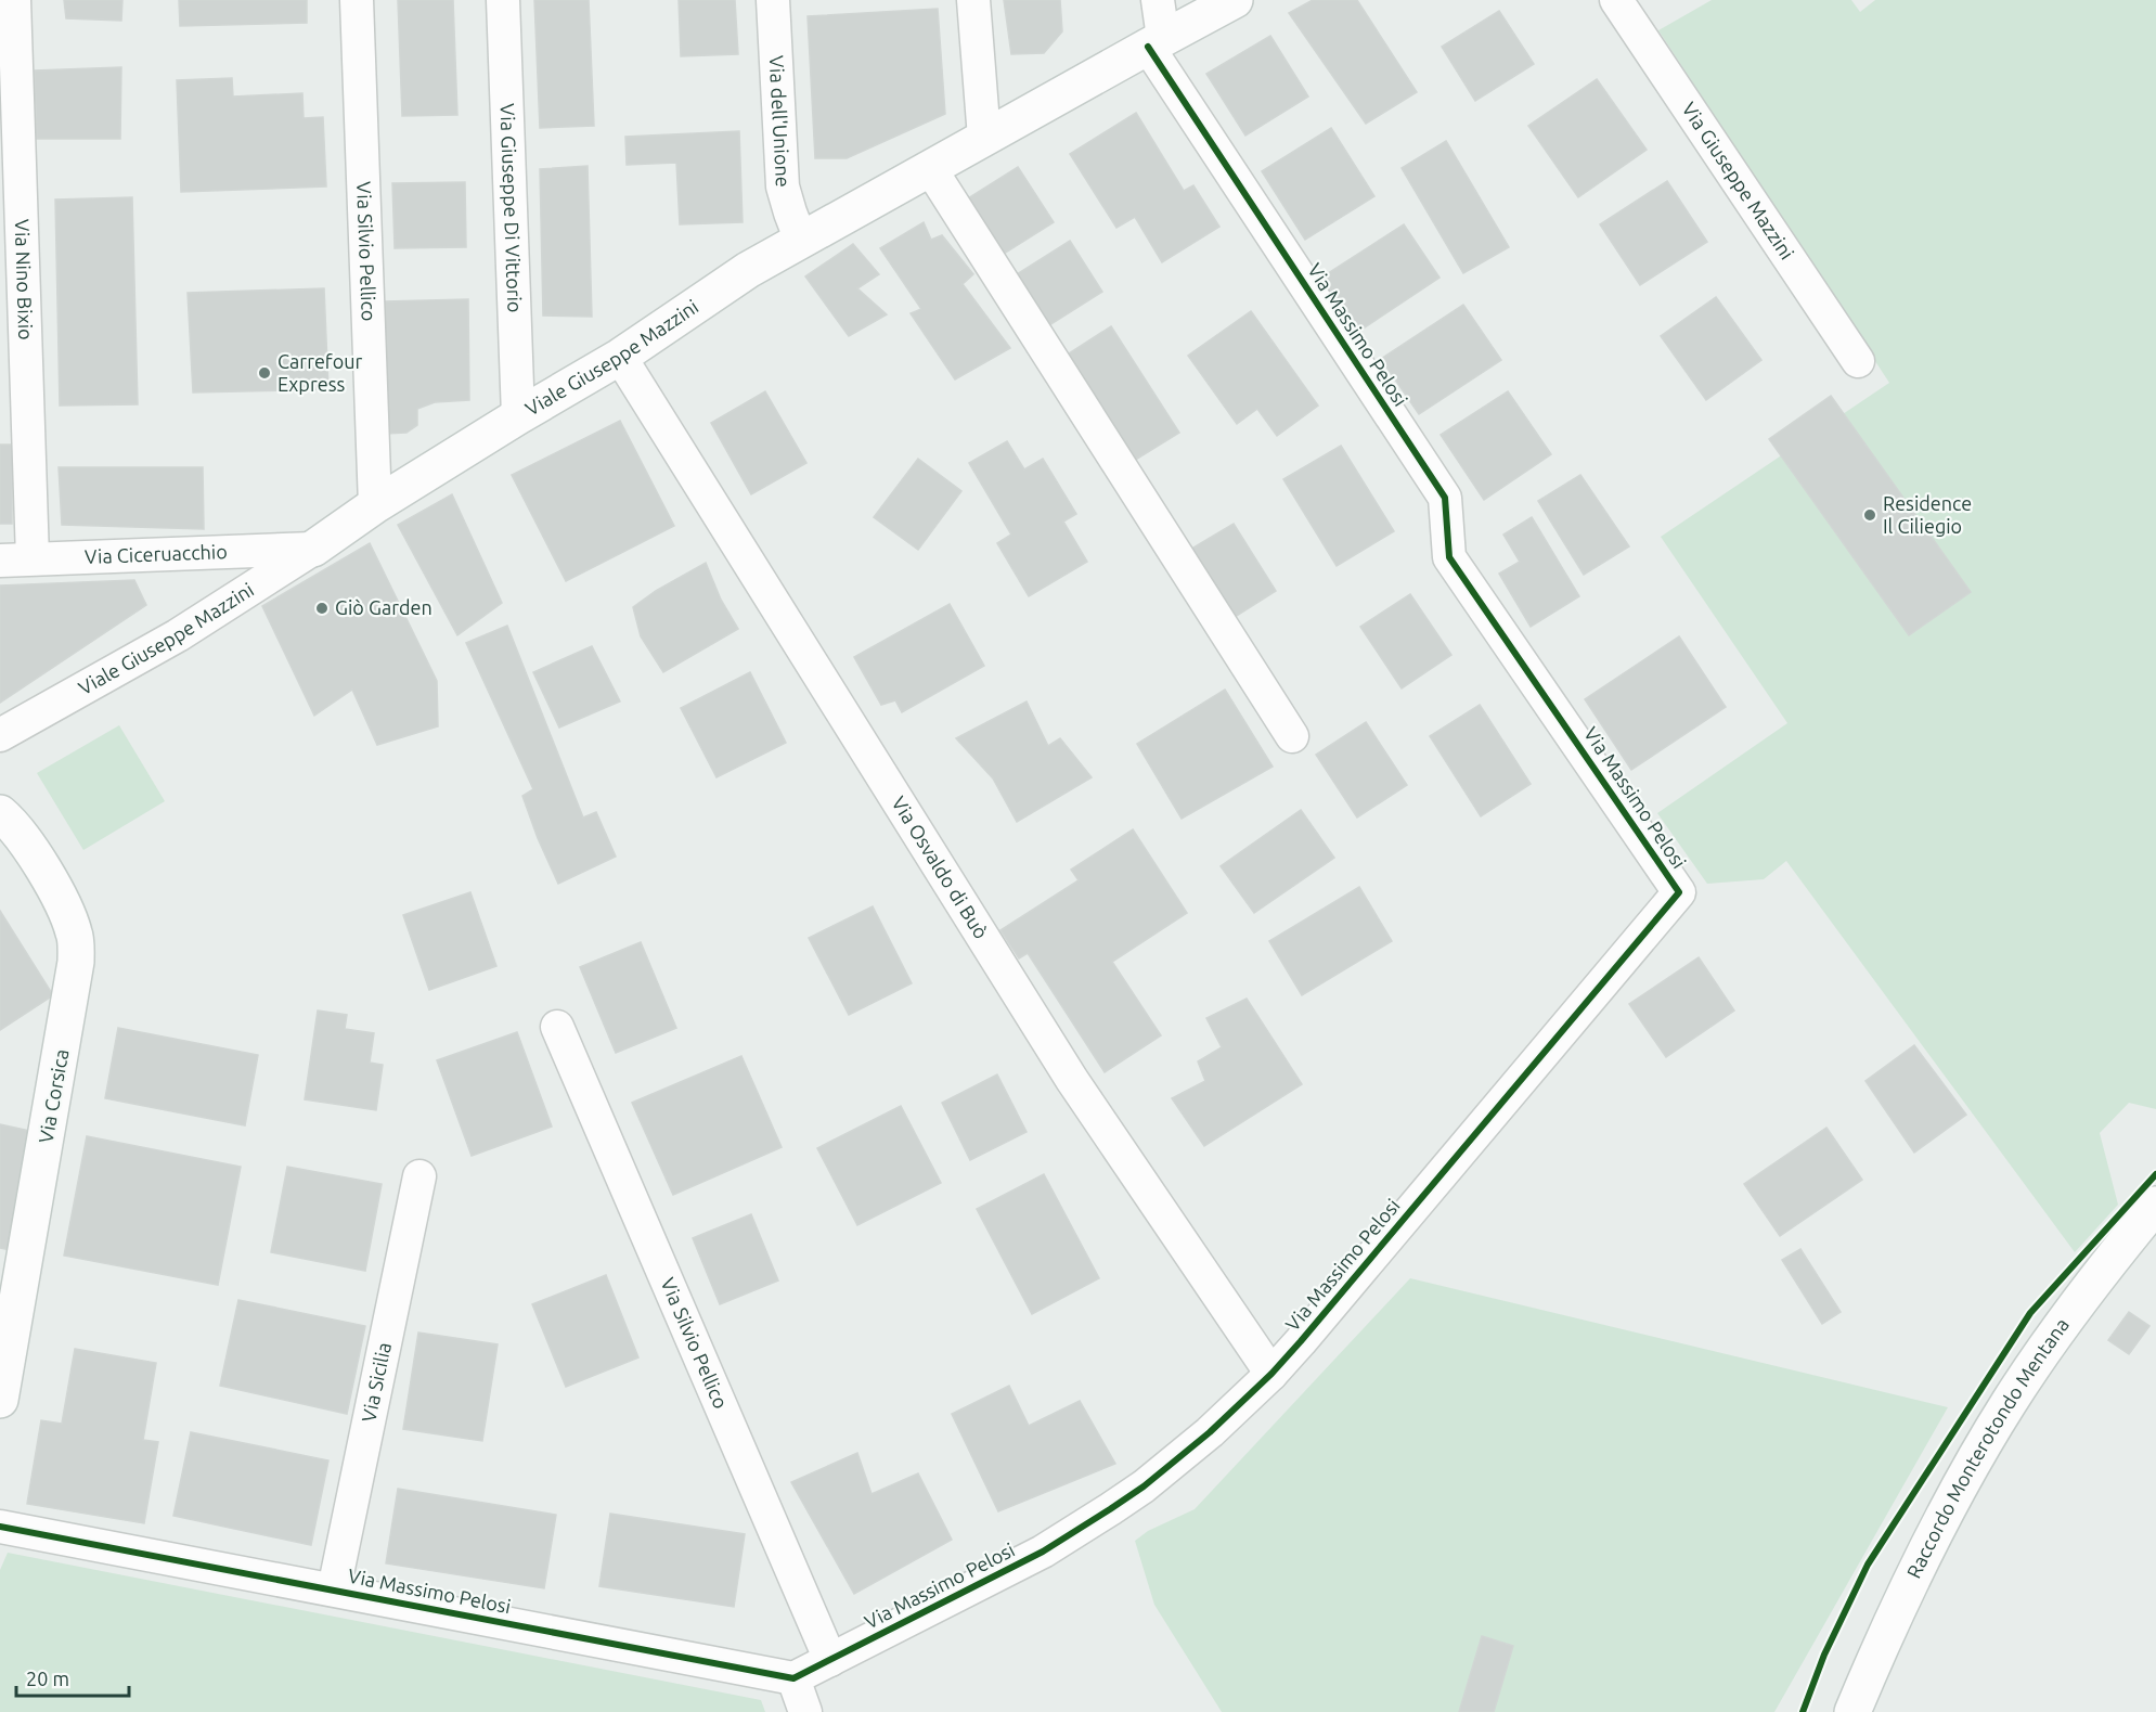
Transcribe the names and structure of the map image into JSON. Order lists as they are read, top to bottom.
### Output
{
  "streets": {
    "main road": ["Viale Giuseppe Mazzini", "Via Corsica", "Raccordo Monterotondo Mentana"],
    "street": [
      "Via dell'Unione",
      "Via Giuseppe Mazzini",
      "Via Giuseppe Di Vittorio",
      "Via Silvio Pellico",
      "Via Nino Bixio",
      "Via Massimo Pelosi",
      "Via Ciceruacchio",
      "Via Osvaldo di Buò",
      "Via Sicilia"
    ]
  },
  "crossings": [
    ["Via dell'Unione", "Viale Giuseppe Mazzini"],
    ["Via Giuseppe Di Vittorio", "Viale Giuseppe Mazzini"],
    ["Via Silvio Pellico", "Via Massimo Pelosi"],
    ["Via Silvio Pellico", "Viale Giuseppe Mazzini"],
    ["Via Nino Bixio", "Via Ciceruacchio"],
    ["Via Massimo Pelosi", "Viale Giuseppe Mazzini"],
    ["Via Massimo Pelosi", "Via Osvaldo di Buò"],
    ["Via Massimo Pelosi", "Via Sicilia"],
    ["Viale Giuseppe Mazzini", "Via Ciceruacchio"],
    ["Viale Giuseppe Mazzini", "Via Osvaldo di Buò"]
  ],
  "places": ["Carrefour Express", "Residence Il Ciliegio", "Giò Garden"],
  "scale_bar": "20 m"
}
